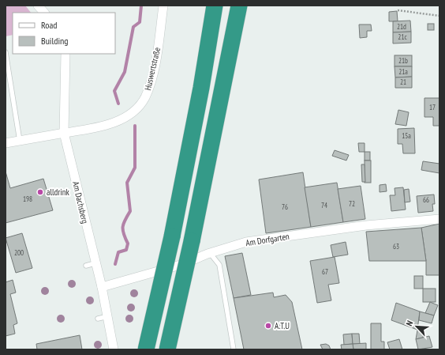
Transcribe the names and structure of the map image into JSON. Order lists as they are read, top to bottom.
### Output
{
  "streets": {
    "street": ["Huswertstraße", "Am Dachsberg", "Am Dorfgarten"]
  },
  "crossings": [
    ["Huswertstraße", "Am Dachsberg"],
    ["Am Dachsberg", "Am Dorfgarten"]
  ],
  "places": ["alldrink", "A.T.U"],
  "house_numbers": [
    "21d",
    "21c",
    "21b",
    "21a",
    "21",
    "17",
    "15a",
    "198",
    "66",
    "72",
    "74",
    "76",
    "63",
    "200",
    "67"
  ],
  "legend": ["Road", "Building"],
  "north": "top left"
}
